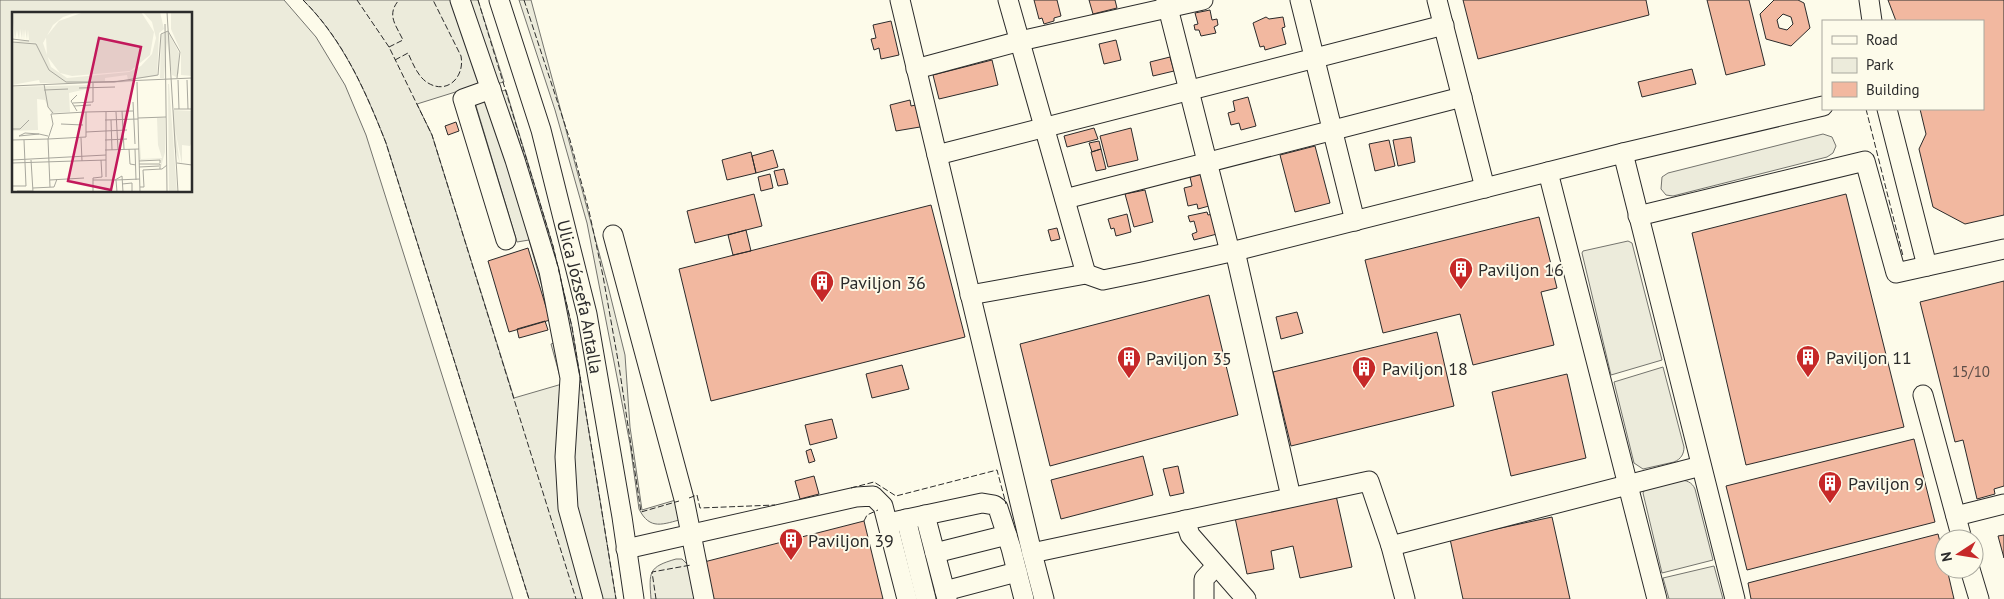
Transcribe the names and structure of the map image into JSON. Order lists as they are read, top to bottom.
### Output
{
  "streets": {
    "street": ["Ulica Józsefa Antalla"]
  },
  "places": {
    "building": [
      "Paviljon 16",
      "Paviljon 36",
      "Paviljon 11",
      "Paviljon 35",
      "Paviljon 18",
      "Paviljon 9",
      "Paviljon 39"
    ]
  },
  "house_numbers": ["15/10"],
  "legend": ["Road", "Park", "Building"],
  "north": "left"
}
